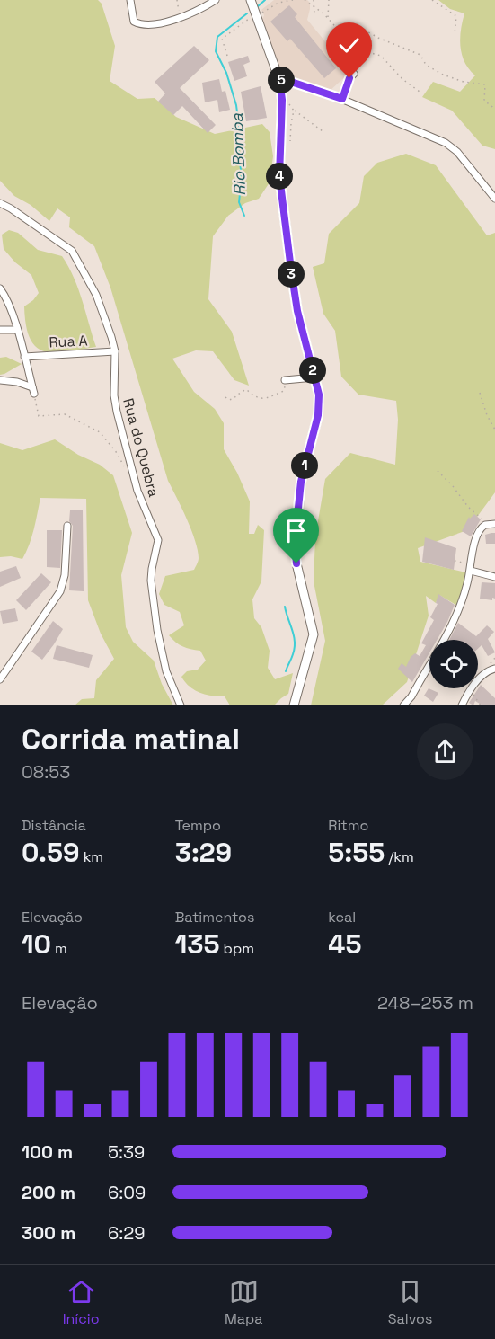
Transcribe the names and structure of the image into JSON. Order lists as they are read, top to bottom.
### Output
{
  "streets": {
    "street": ["Rua A", "Rua do Quebra"]
  },
  "crossings": [
    ["Rua A", "Rua do Quebra"]
  ],
  "water": ["Rio Bomba"],
  "page": {
    "pins": [
      "5",
      "4",
      "3",
      "2",
      "1"
    ],
    "heading": ["Corrida matinal", "08:53"],
    "stats": [
      ["Distância", "0.59 km"],
      ["Tempo", "3:29"],
      ["Ritmo", "5:55 /km"],
      ["Elevação", "10 m"],
      ["Batimentos", "135 bpm"],
      ["kcal", "45"]
    ],
    "chart": ["Elevação", "248–253 m"],
    "list": [
      {
        "name": "100 m",
        "note": "5:39"
      },
      {
        "name": "200 m",
        "note": "6:09"
      },
      {
        "name": "300 m",
        "note": "6:29"
      }
    ],
    "tabs": ["Início", "Mapa", "Salvos"]
  }
}
